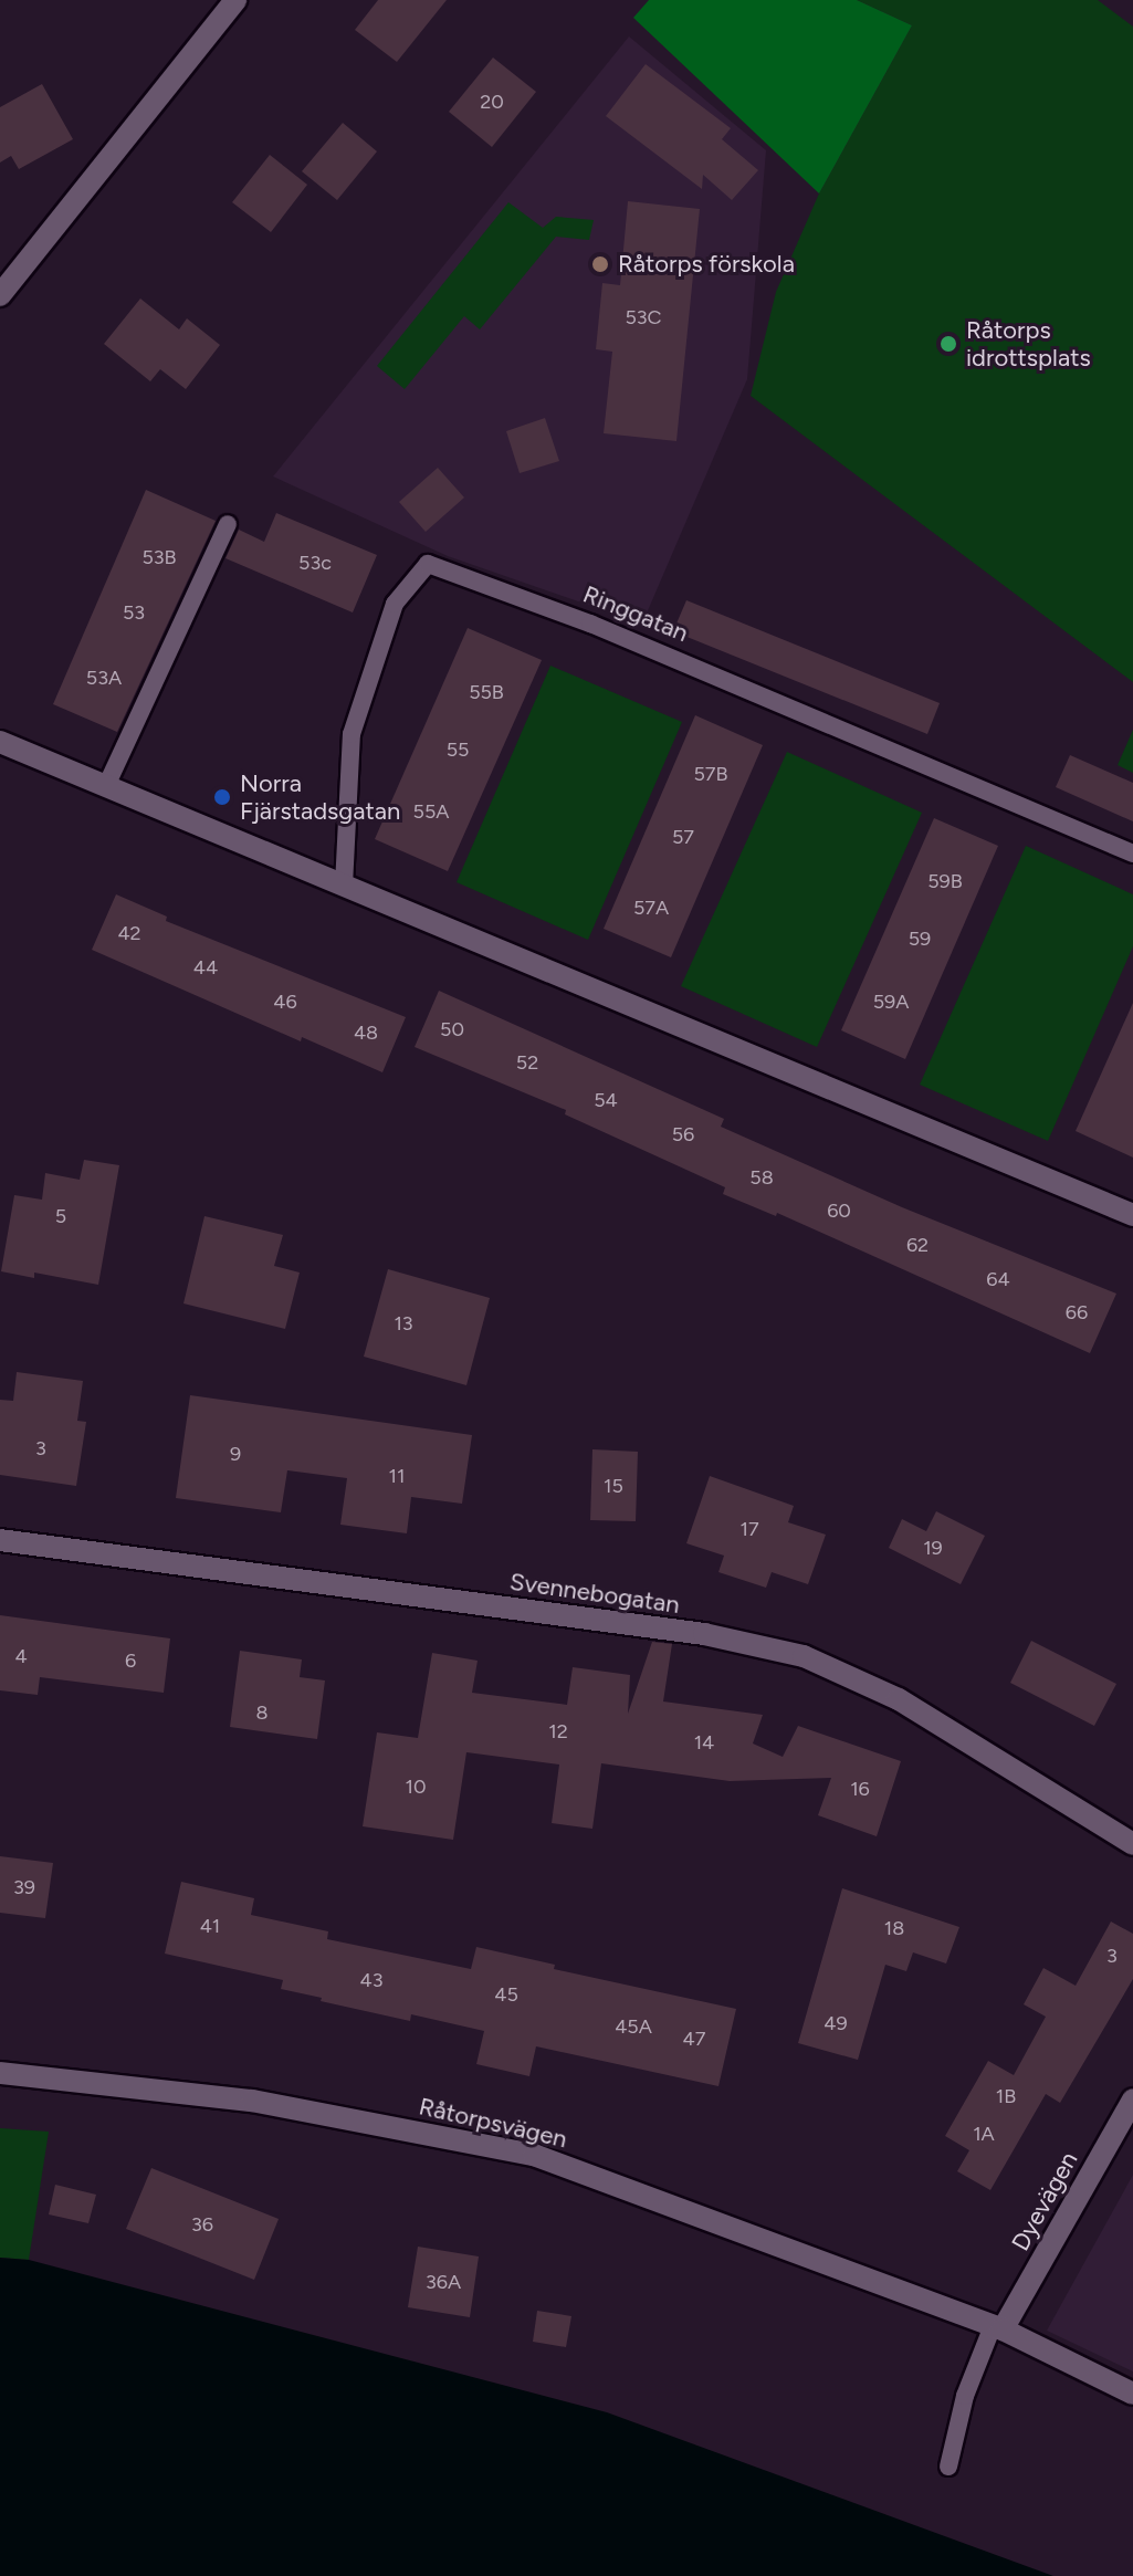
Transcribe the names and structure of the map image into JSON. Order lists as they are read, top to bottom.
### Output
{
  "streets": {
    "street": ["Svennebogatan", "Råtorpsvägen", "Dyevägen"],
    "lane": ["Ringgatan"]
  },
  "crossings": [
    ["Råtorpsvägen", "Dyevägen"]
  ],
  "places": ["Råtorps förskola", "Råtorps idrottsplats", "Norra Fjärstadsgatan"],
  "house_numbers": [
    "20",
    "53C",
    "53B",
    "53c",
    "53",
    "53A",
    "55B",
    "55",
    "57B",
    "55A",
    "57",
    "59B",
    "57A",
    "42",
    "59",
    "44",
    "46",
    "59A",
    "50",
    "48",
    "52",
    "54",
    "56",
    "58",
    "60",
    "5",
    "62",
    "64",
    "66",
    "13",
    "3",
    "9",
    "11",
    "15",
    "17",
    "19",
    "4",
    "6",
    "8",
    "12",
    "14",
    "10",
    "16",
    "39",
    "41",
    "18",
    "3",
    "43",
    "45",
    "49",
    "45A",
    "47",
    "1B",
    "1A",
    "36",
    "36A"
  ]
}
